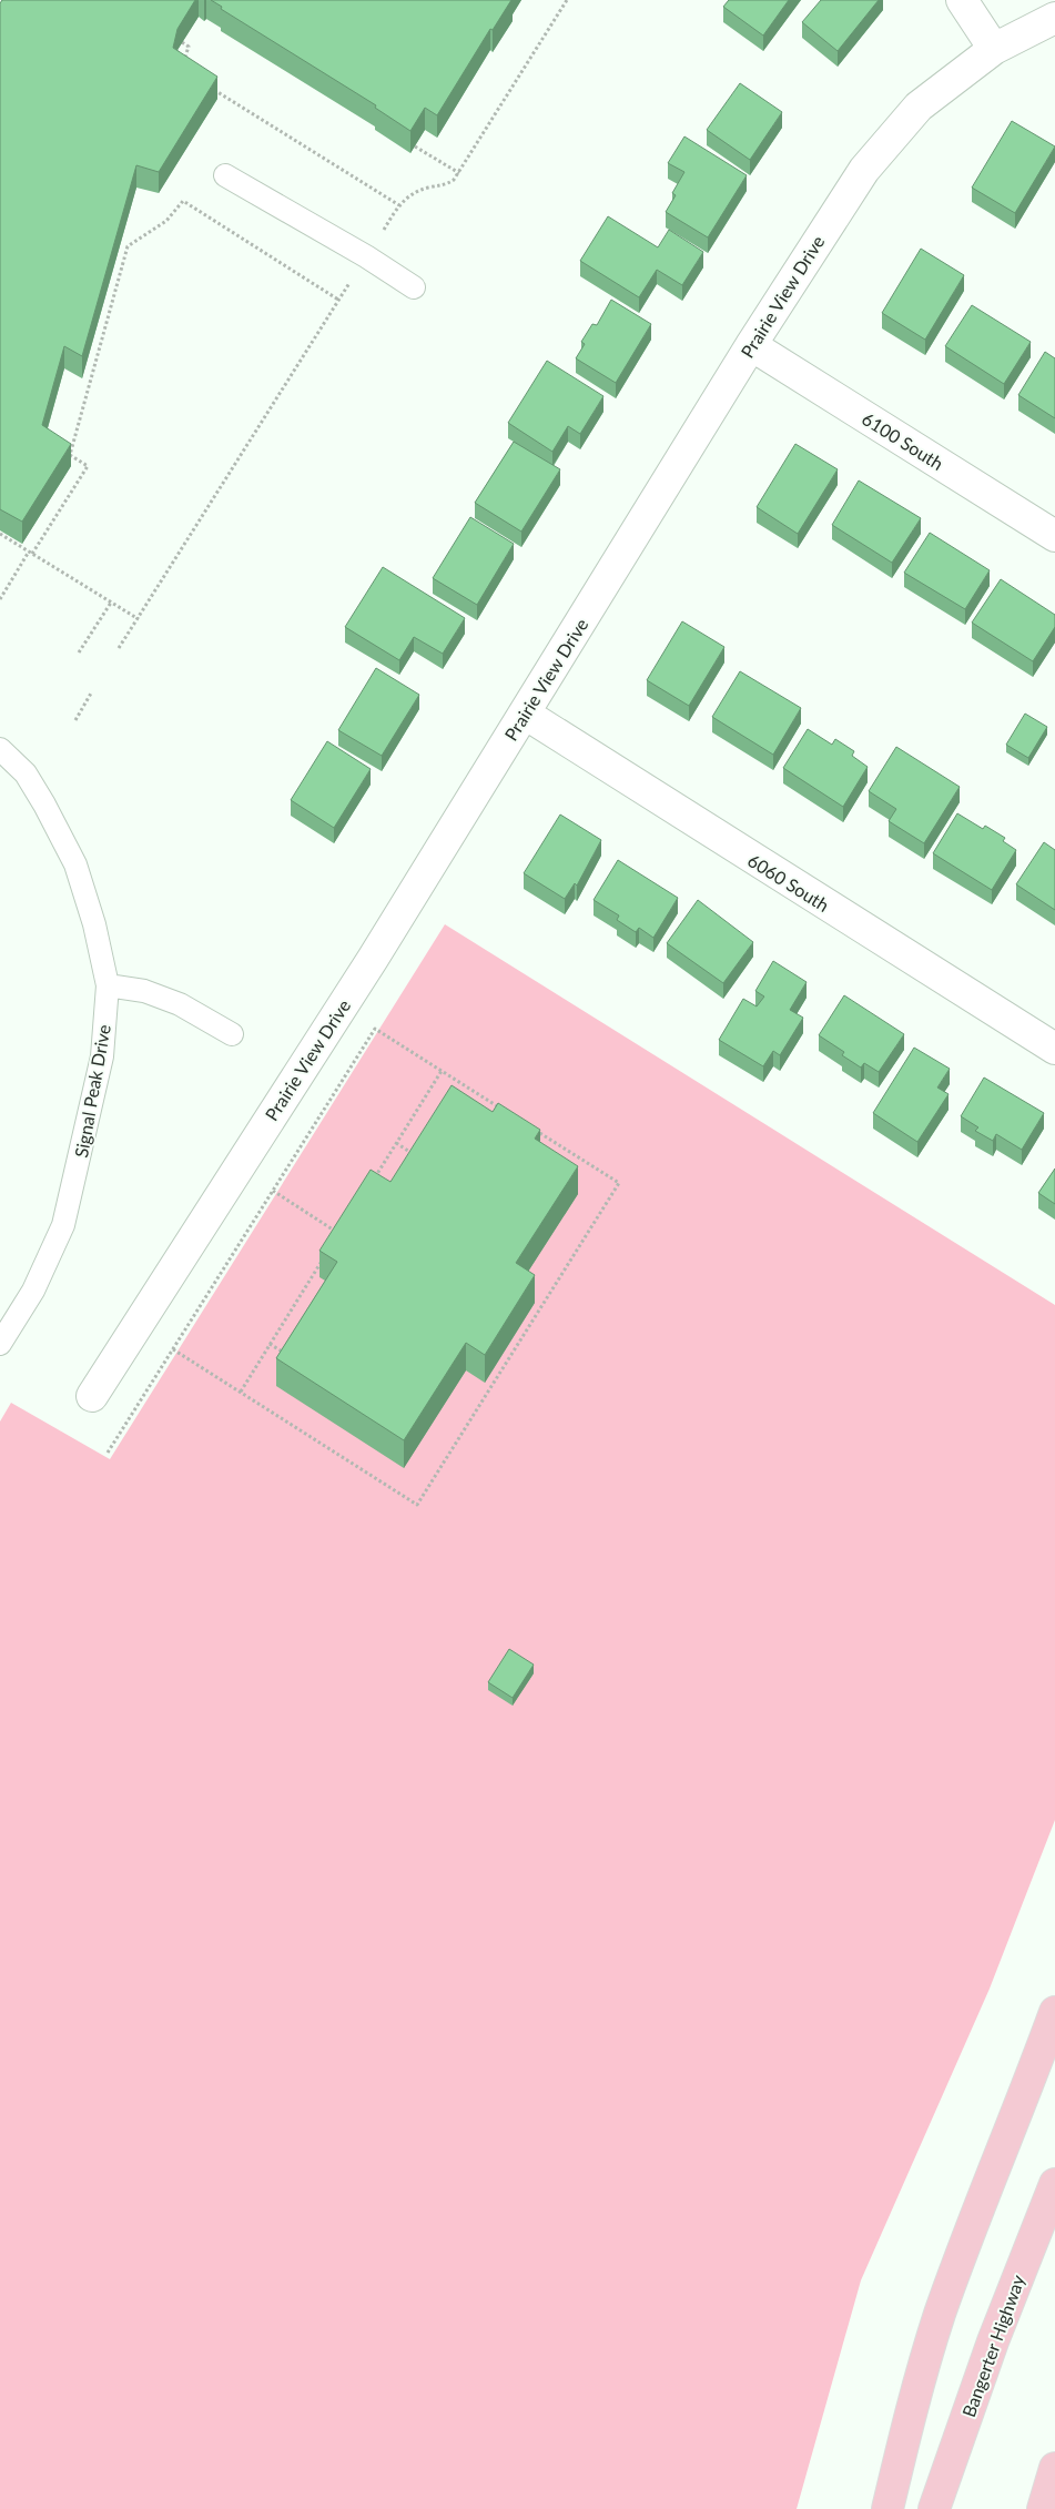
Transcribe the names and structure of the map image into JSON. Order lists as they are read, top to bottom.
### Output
{
  "streets": {
    "highway": ["Bangerter Highway"],
    "street": ["Prairie View Drive", "6100 South", "6060 South"],
    "lane": ["Signal Peak Drive"]
  },
  "crossings": [
    ["Prairie View Drive", "6100 South"],
    ["Prairie View Drive", "6060 South"]
  ]
}
